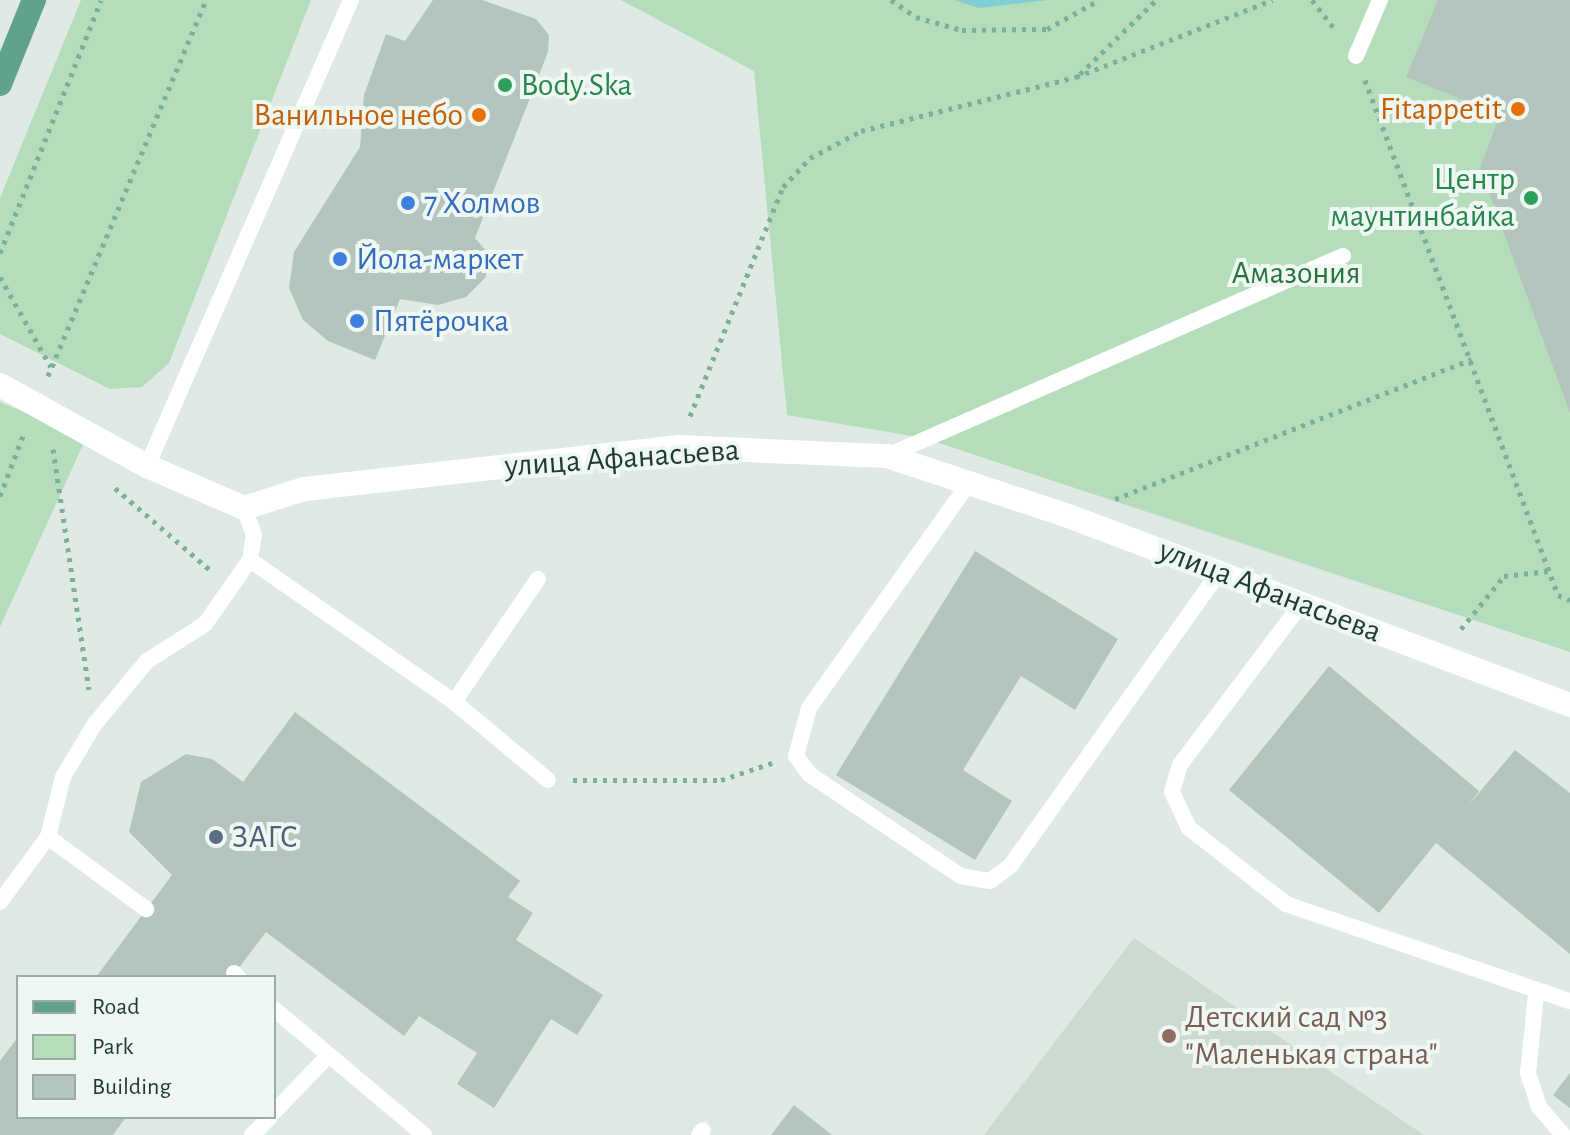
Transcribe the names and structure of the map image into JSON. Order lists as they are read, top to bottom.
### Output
{
  "streets": {
    "street": ["улица Афанасьева"]
  },
  "parks": ["Амазония"],
  "places": [
    "Body.Ska",
    "Fitappetit",
    "Ванильное небо",
    "Центр маунтинбайка",
    "7 Холмов",
    "Йола-маркет",
    "Пятёрочка",
    "ЗАГС",
    "Детский сад №3 \"Маленькая страна\""
  ],
  "legend": ["Road", "Park", "Building"]
}
